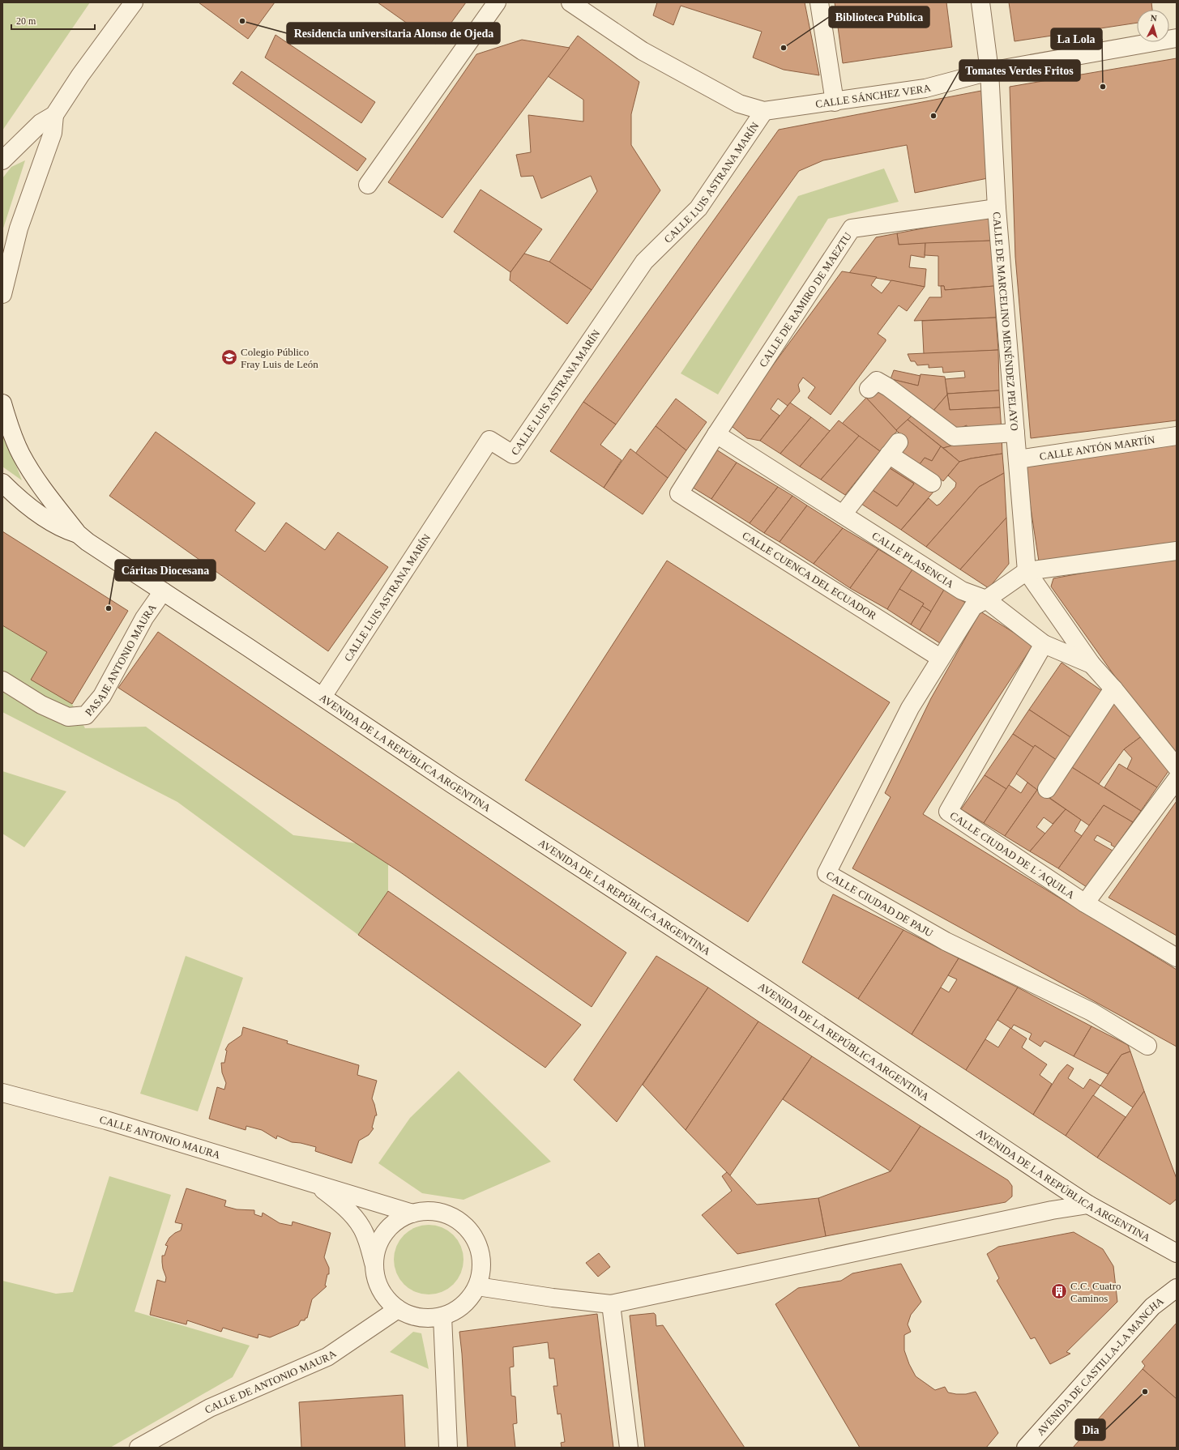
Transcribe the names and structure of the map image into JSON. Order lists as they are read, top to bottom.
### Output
{
  "streets": {
    "street": [
      "CALLE SÁNCHEZ VERA",
      "CALLE LUIS ASTRANA MARÍN",
      "CALLE DE RAMIRO DE MAEZTU",
      "CALLE DE MARCELINO MENÉNDEZ PELAYO",
      "CALLE ANTÓN MARTÍN",
      "CALLE PLASENCIA",
      "CALLE CUENCA DEL ECUADOR",
      "PASAJE ANTONIO MAURA",
      "AVENIDA DE LA REPÚBLICA ARGENTINA",
      "CALLE CIUDAD DE L´AQUILA",
      "CALLE CIUDAD DE PAJU",
      "CALLE ANTONIO MAURA",
      "AVENIDA DE CASTILLA-LA MANCHA",
      "CALLE DE ANTONIO MAURA"
    ]
  },
  "crossings": [
    ["CALLE SÁNCHEZ VERA", "CALLE LUIS ASTRANA MARÍN"],
    ["CALLE SÁNCHEZ VERA", "CALLE DE MARCELINO MENÉNDEZ PELAYO"],
    ["CALLE LUIS ASTRANA MARÍN", "AVENIDA DE LA REPÚBLICA ARGENTINA"],
    ["CALLE DE RAMIRO DE MAEZTU", "CALLE DE MARCELINO MENÉNDEZ PELAYO"],
    ["CALLE DE RAMIRO DE MAEZTU", "CALLE PLASENCIA"],
    ["CALLE DE RAMIRO DE MAEZTU", "CALLE CUENCA DEL ECUADOR"],
    ["CALLE DE MARCELINO MENÉNDEZ PELAYO", "CALLE ANTÓN MARTÍN"],
    ["CALLE PLASENCIA", "CALLE CIUDAD DE PAJU"],
    ["CALLE CUENCA DEL ECUADOR", "CALLE CIUDAD DE PAJU"],
    ["PASAJE ANTONIO MAURA", "AVENIDA DE LA REPÚBLICA ARGENTINA"],
    ["CALLE ANTONIO MAURA", "CALLE DE ANTONIO MAURA"]
  ],
  "places": {
    "other": [
      "Residencia universitaria Alonso de Ojeda",
      "Biblioteca Pública",
      "La Lola",
      "Tomates Verdes Fritos",
      "Cáritas Diocesana",
      "Dia"
    ],
    "school or university": ["Colegio Público Fray Luis de León"],
    "building": ["C.C. Cuatro Caminos"]
  },
  "scale_bar": "20 m",
  "north": "top"
}
